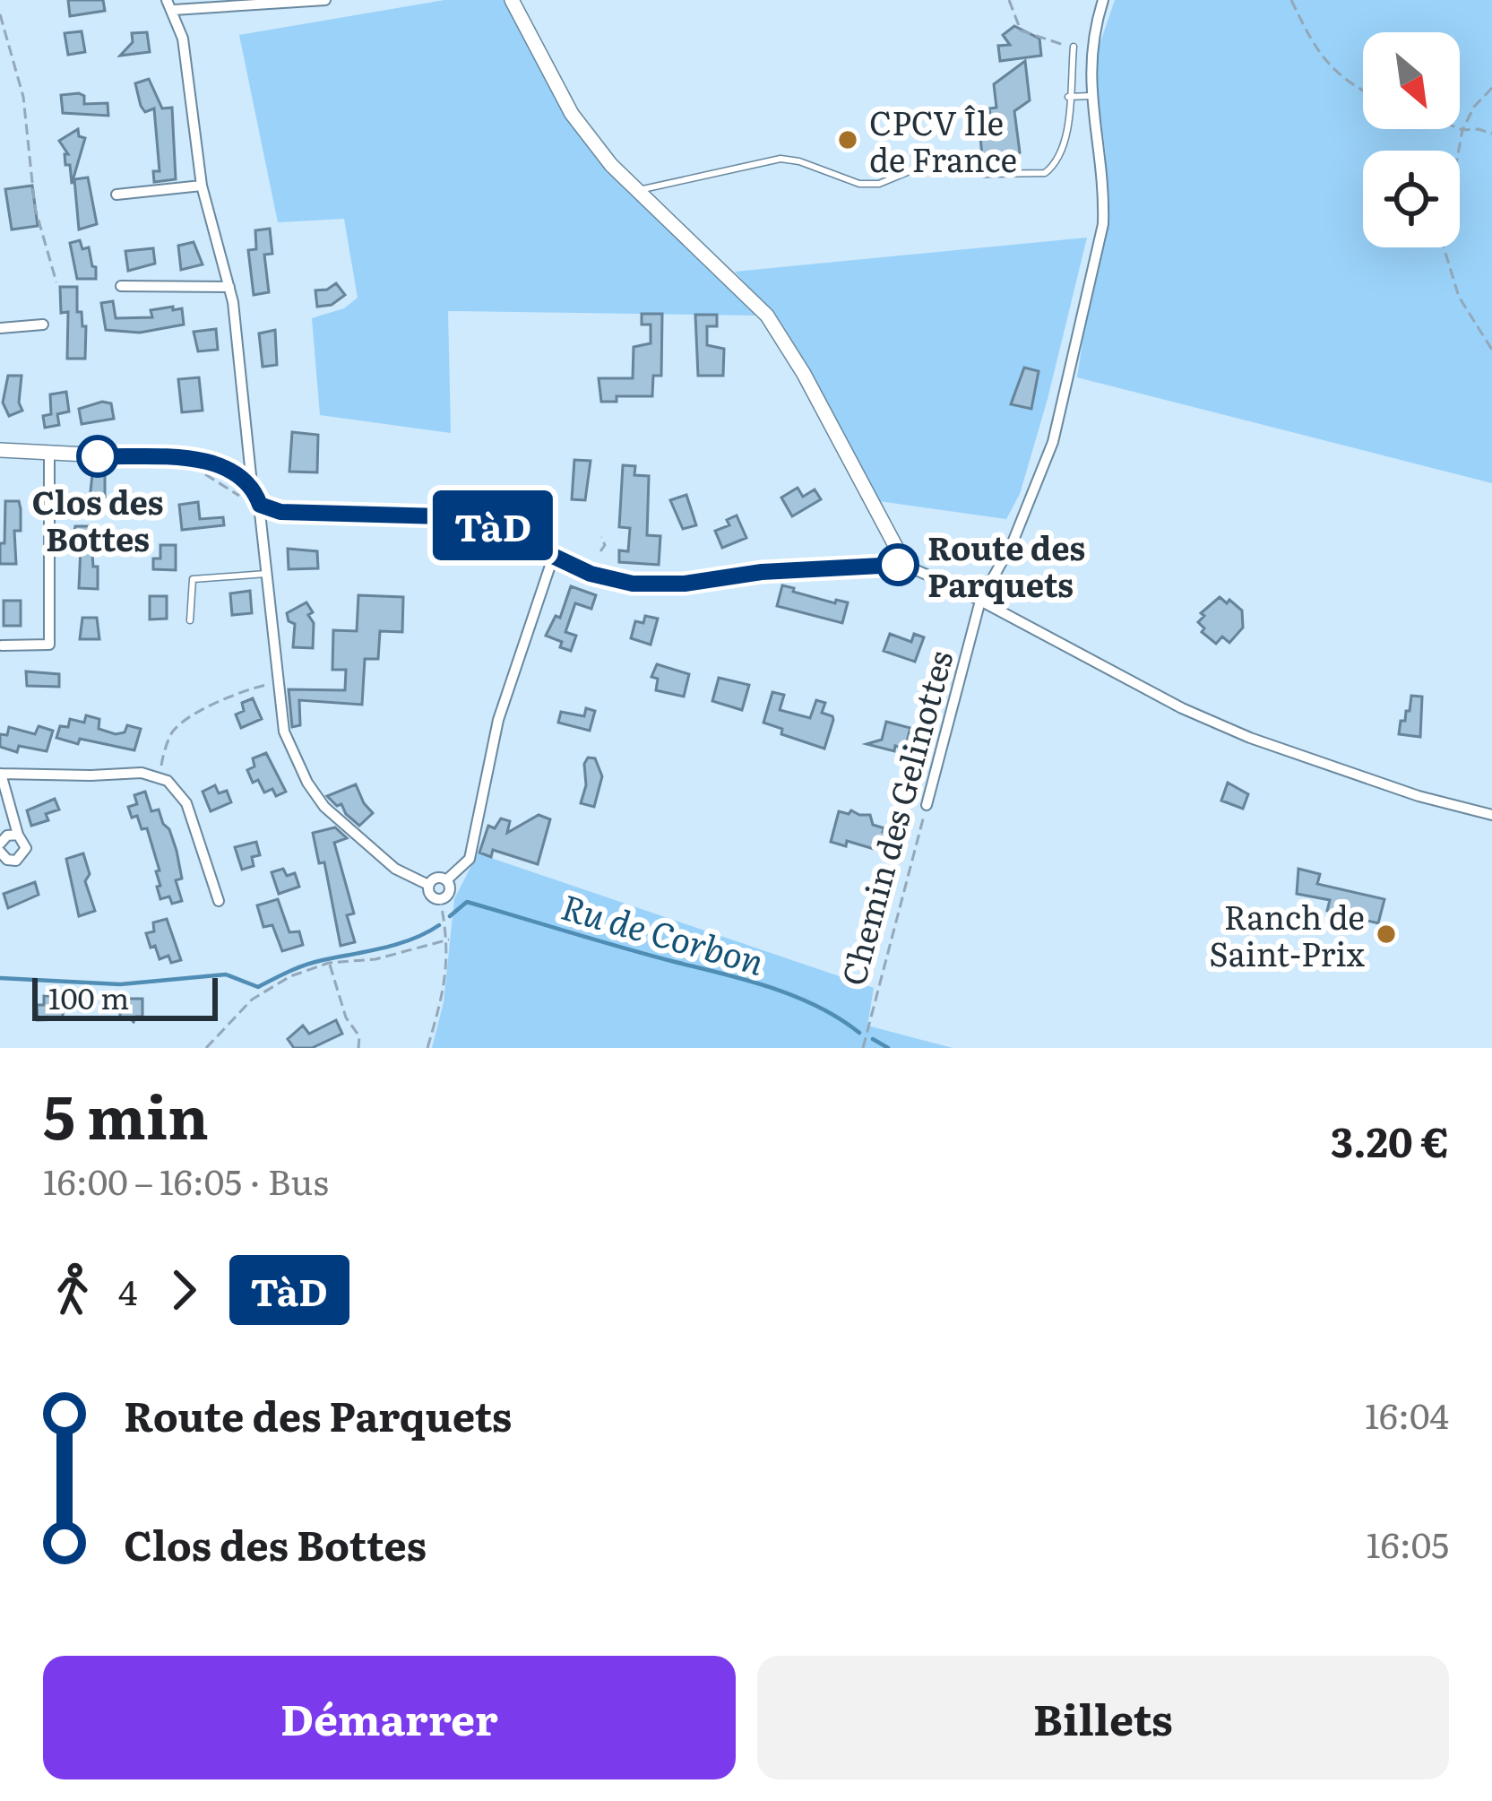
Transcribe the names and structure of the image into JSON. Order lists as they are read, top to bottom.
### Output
{
  "streets": {
    "street": ["Chemin des Gelinottes"]
  },
  "water": ["Ru de Corbon"],
  "places": [
    "CPCV Île de France",
    "Clos des Bottes",
    "Route des Parquets",
    "Ranch de Saint-Prix"
  ],
  "lines": ["bus line TàD"],
  "scale_bar": "100 m",
  "north": "bottom right",
  "page": {
    "on_map": "TàD",
    "scale": "100 m",
    "heading": ["5 min", "16:00 – 16:05 · Bus", "3.20 €"],
    "legs": ["4", "TàD"],
    "list": [
      {
        "name": "Route des Parquets",
        "value": "16:04"
      },
      {
        "name": "Clos des Bottes",
        "value": "16:05"
      }
    ],
    "buttons": ["Démarrer", "Billets"]
  }
}
